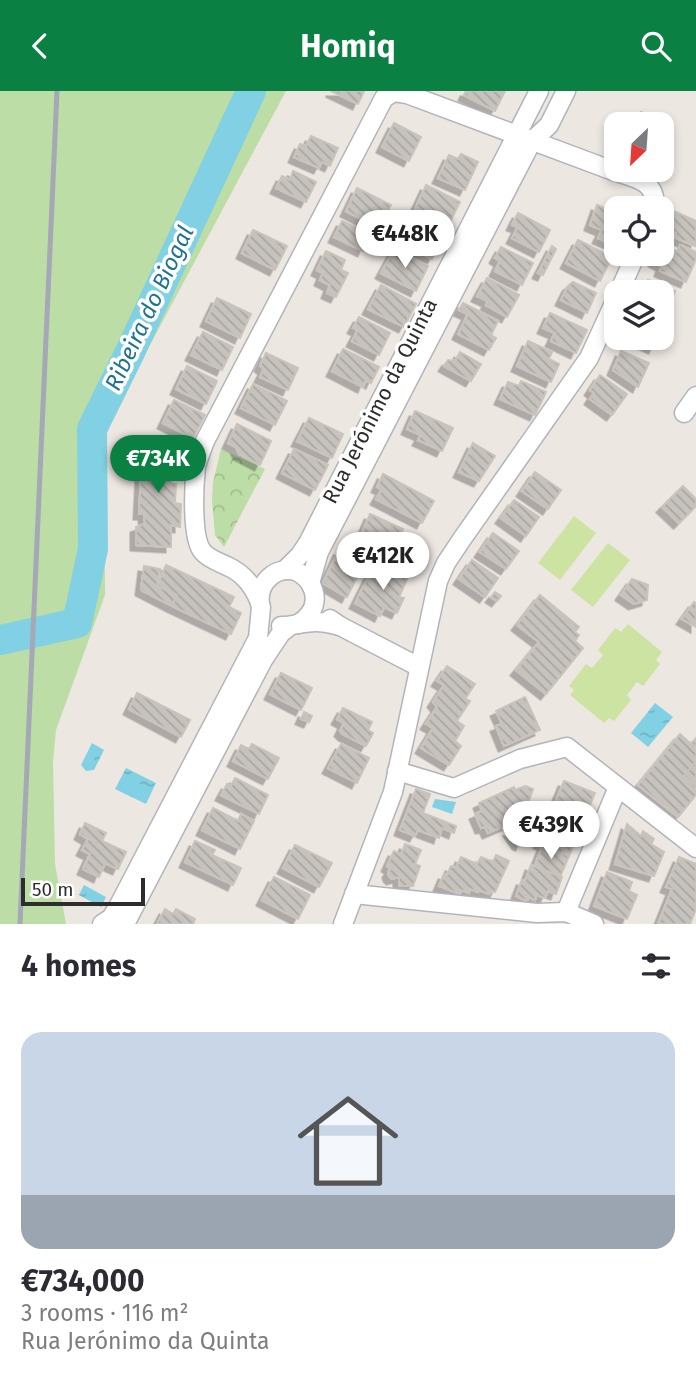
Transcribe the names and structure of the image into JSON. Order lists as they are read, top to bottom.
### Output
{
  "streets": {
    "street": ["Rua Jerónimo da Quinta"]
  },
  "water": ["Ribeira do Biogal"],
  "scale_bar": "50 m",
  "north": "bottom left",
  "page": {
    "header": "Homiq",
    "price": [
      "€448K",
      "€734K",
      "€412K",
      "€439K"
    ],
    "scale": "50 m",
    "heading": "4 homes",
    "list": [
      {
        "name": "€734,000",
        "note": "3 rooms · 116 m² · Rua Jerónimo da Quinta"
      }
    ]
  }
}
